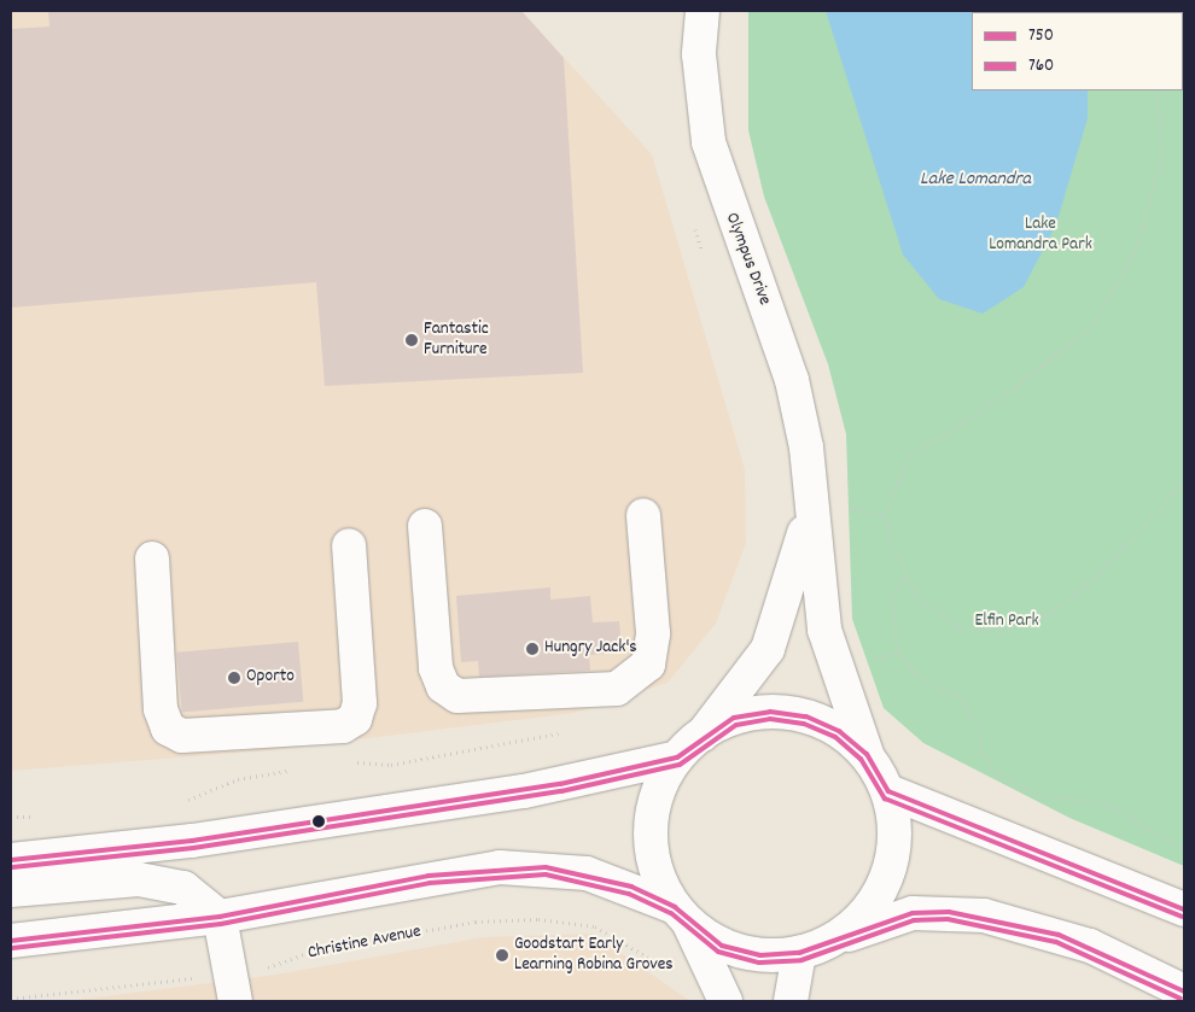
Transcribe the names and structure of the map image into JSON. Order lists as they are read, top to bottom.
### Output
{
  "streets": {
    "main road": ["Olympus Drive"],
    "path": ["Christine Avenue"]
  },
  "water": ["Lake Lomandra"],
  "parks": ["Lake Lomandra Park", "Elfin Park"],
  "places": [
    "Fantastic Furniture",
    "Hungry Jack's",
    "Oporto",
    "Goodstart Early Learning Robina Groves"
  ],
  "lines": ["transit line 750", "transit line 760"],
  "legend": ["750", "760"]
}
